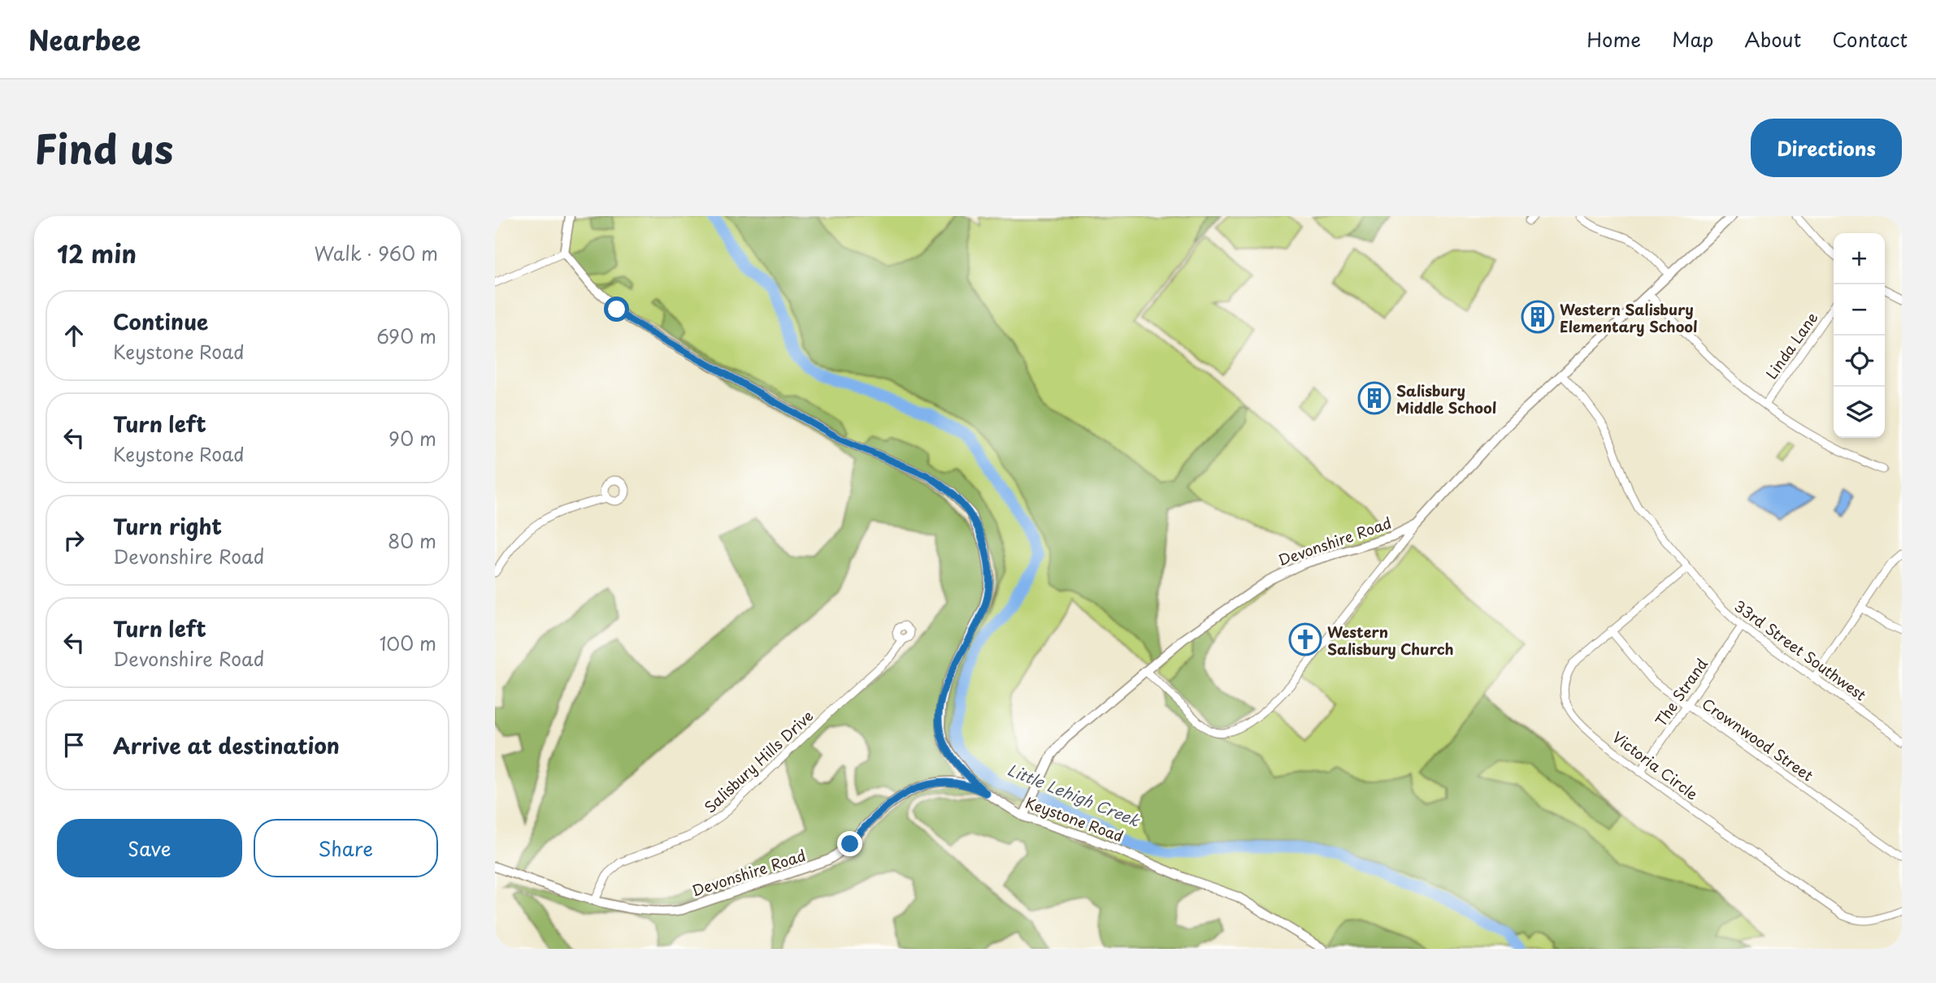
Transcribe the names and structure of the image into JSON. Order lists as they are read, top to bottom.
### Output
{
  "streets": {
    "street": [
      "Linda Lane",
      "Devonshire Road",
      "33rd Street Southwest",
      "The Strand",
      "Crownwood Street",
      "Salisbury Hills Drive",
      "Victoria Circle",
      "Keystone Road"
    ]
  },
  "crossings": [
    ["Devonshire Road", "33rd Street Southwest"],
    ["Devonshire Road", "Salisbury Hills Drive"],
    ["Devonshire Road", "Keystone Road"],
    ["33rd Street Southwest", "The Strand"],
    ["33rd Street Southwest", "Victoria Circle"],
    ["The Strand", "Crownwood Street"],
    ["The Strand", "Victoria Circle"],
    ["Crownwood Street", "Victoria Circle"]
  ],
  "water": ["Little Lehigh Creek"],
  "places": {
    "building": ["Western Salisbury Elementary School", "Salisbury Middle School"],
    "church": ["Western Salisbury Church"]
  },
  "page": {
    "header": "Nearbee",
    "nav": [
      "Home",
      "Map",
      "About",
      "Contact"
    ],
    "title": "Find us",
    "buttons": [
      "Directions",
      ["Save", "Share"]
    ],
    "heading": ["12 min", "Walk · 960 m"],
    "map_buttons": ["+", "−"],
    "list": [
      ["Continue", "Keystone Road", "690 m"],
      ["Turn left", "Keystone Road", "90 m"],
      ["Turn right", "Devonshire Road", "80 m"],
      ["Turn left", "Devonshire Road", "100 m"],
      "Arrive at destination"
    ]
  }
}
